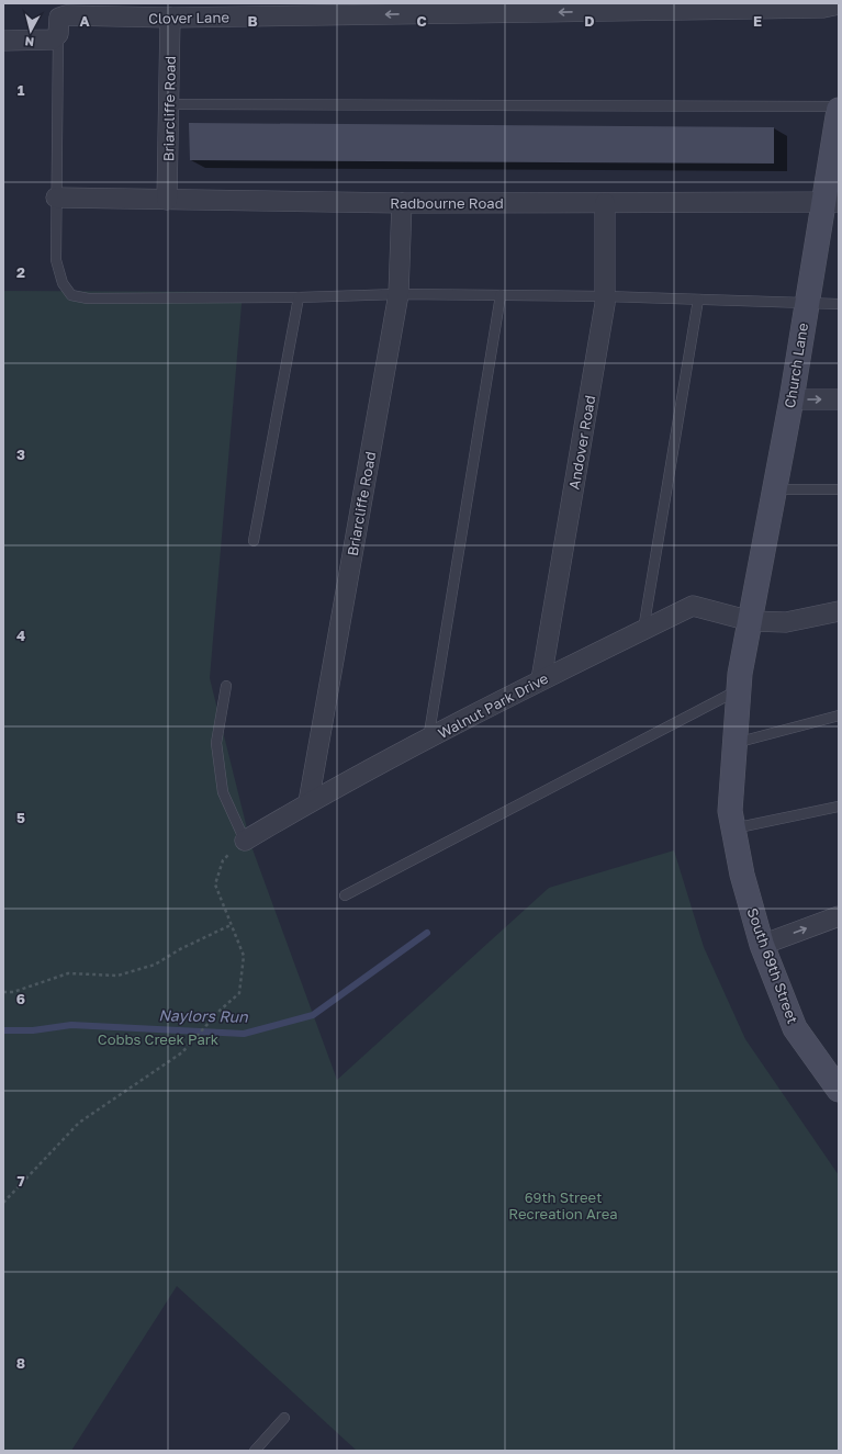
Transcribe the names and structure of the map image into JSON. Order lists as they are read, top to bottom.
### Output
{
  "streets": {
    "main road": ["Church Lane", "South 69th Street"],
    "street": [
      "Clover Lane",
      "Briarcliffe Road",
      "Radbourne Road",
      "Andover Road",
      "Walnut Park Drive"
    ]
  },
  "crossings": [
    ["Clover Lane", "Briarcliffe Road"],
    ["Briarcliffe Road", "Radbourne Road"],
    ["Briarcliffe Road", "Walnut Park Drive"],
    ["Radbourne Road", "Church Lane"],
    ["Radbourne Road", "Andover Road"],
    ["Church Lane", "Walnut Park Drive"],
    ["Church Lane", "South 69th Street"],
    ["Andover Road", "Walnut Park Drive"],
    ["Walnut Park Drive", "South 69th Street"]
  ],
  "one_way": ["Clover Lane"],
  "water": ["Naylors Run"],
  "parks": ["Cobbs Creek Park", "69th Street Recreation Area"],
  "north": "bottom",
  "grid": {
    "columns": [
      "A",
      "B",
      "C",
      "D",
      "E"
    ],
    "rows": [
      "1",
      "2",
      "3",
      "4",
      "5",
      "6",
      "7",
      "8"
    ]
  }
}
